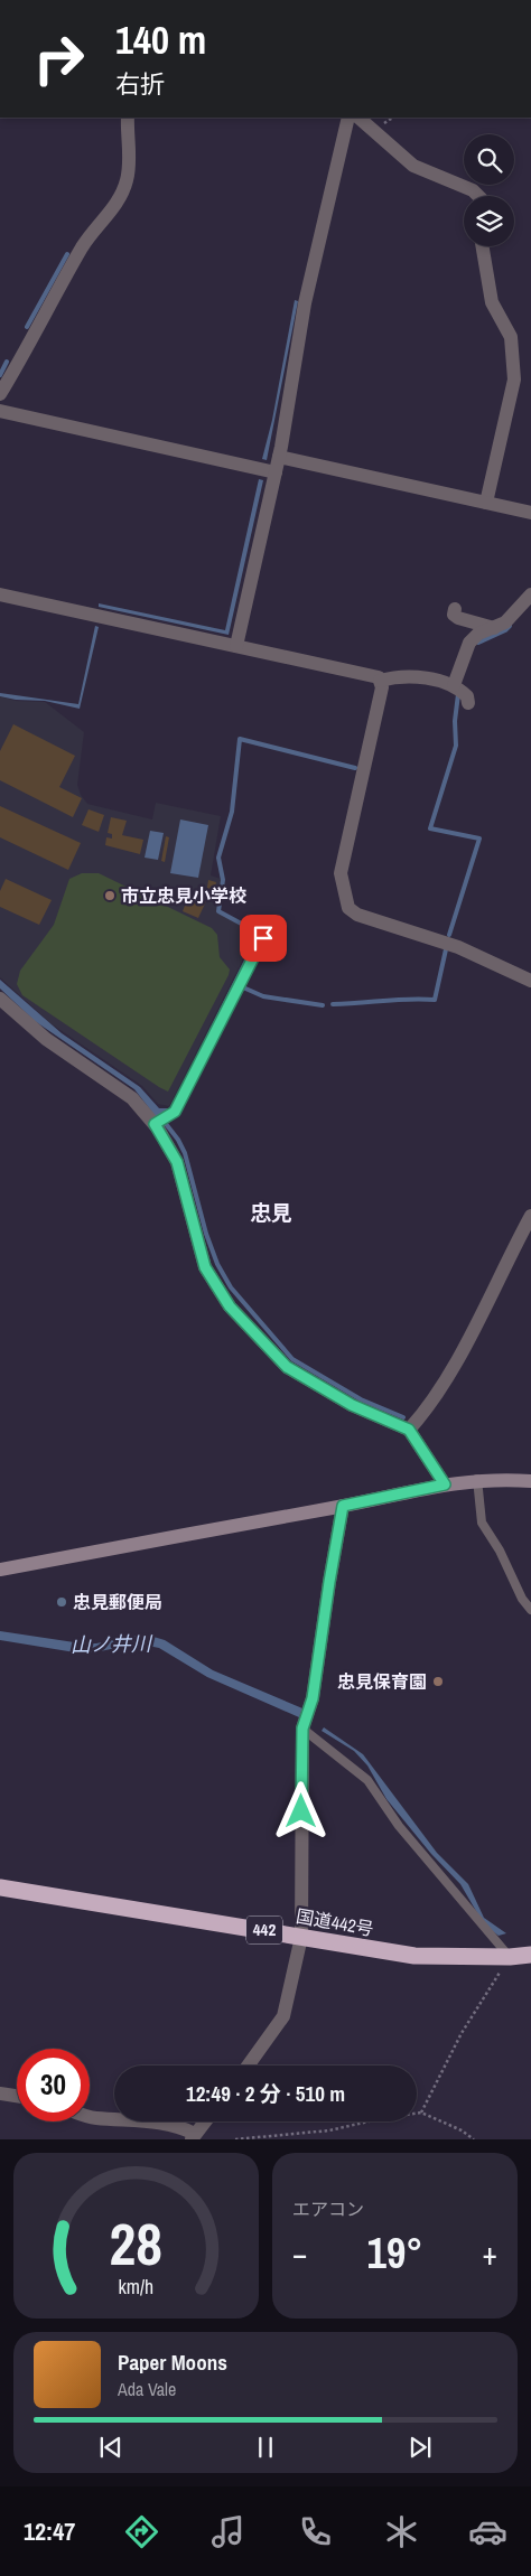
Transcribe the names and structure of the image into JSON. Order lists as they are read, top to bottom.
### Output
{
  "streets": {
    "highway": ["国道442号", "442"]
  },
  "districts": ["忠見"],
  "water": ["山ノ井川"],
  "places": ["市立忠見小学校", "忠見郵便局", "忠見保育園"],
  "page": {
    "turn": ["140 m", "右折"],
    "limit": "30",
    "trip": "12:49 · 2 分 · 510 m",
    "tile": "エアコン",
    "heat": ["−", "19°", "+"],
    "song": ["Paper Moons", "Ada Vale"],
    "tabs": "12:47",
    "gauge": ["28", "km/h"]
  }
}
